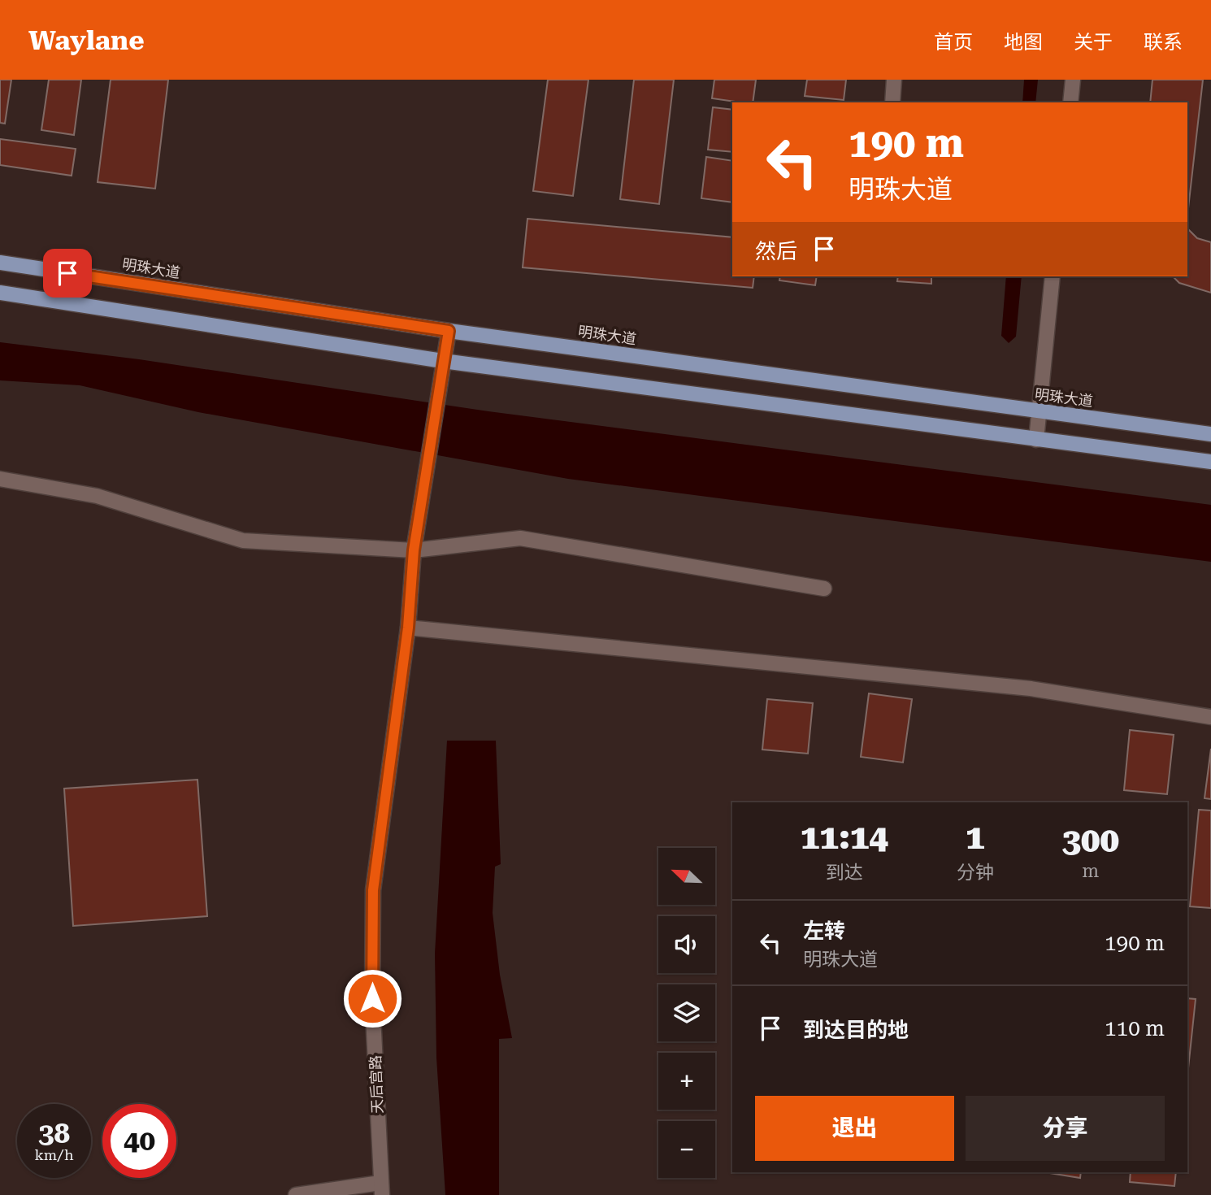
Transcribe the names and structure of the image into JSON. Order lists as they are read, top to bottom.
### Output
{
  "streets": {
    "main road": ["明珠大道"],
    "street": ["天后宫路"]
  },
  "crossings": [
    ["明珠大道", "天后宫路"]
  ],
  "north": "top left",
  "page": {
    "header": "Waylane",
    "nav": [
      "首页",
      "地图",
      "关于",
      "联系"
    ],
    "turn": ["190 m", "明珠大道"],
    "then": "然后",
    "eta": [
      "11:14",
      "到达",
      "1",
      "分钟",
      "300",
      "m"
    ],
    "map_buttons": ["+", "−"],
    "list": [
      {
        "name": "左转",
        "note": "明珠大道",
        "value": "190 m"
      },
      {
        "name": "到达目的地",
        "value": "110 m"
      }
    ],
    "buttons": ["退出", "分享"],
    "speed": "38 km/h",
    "limit": "40"
  }
}
